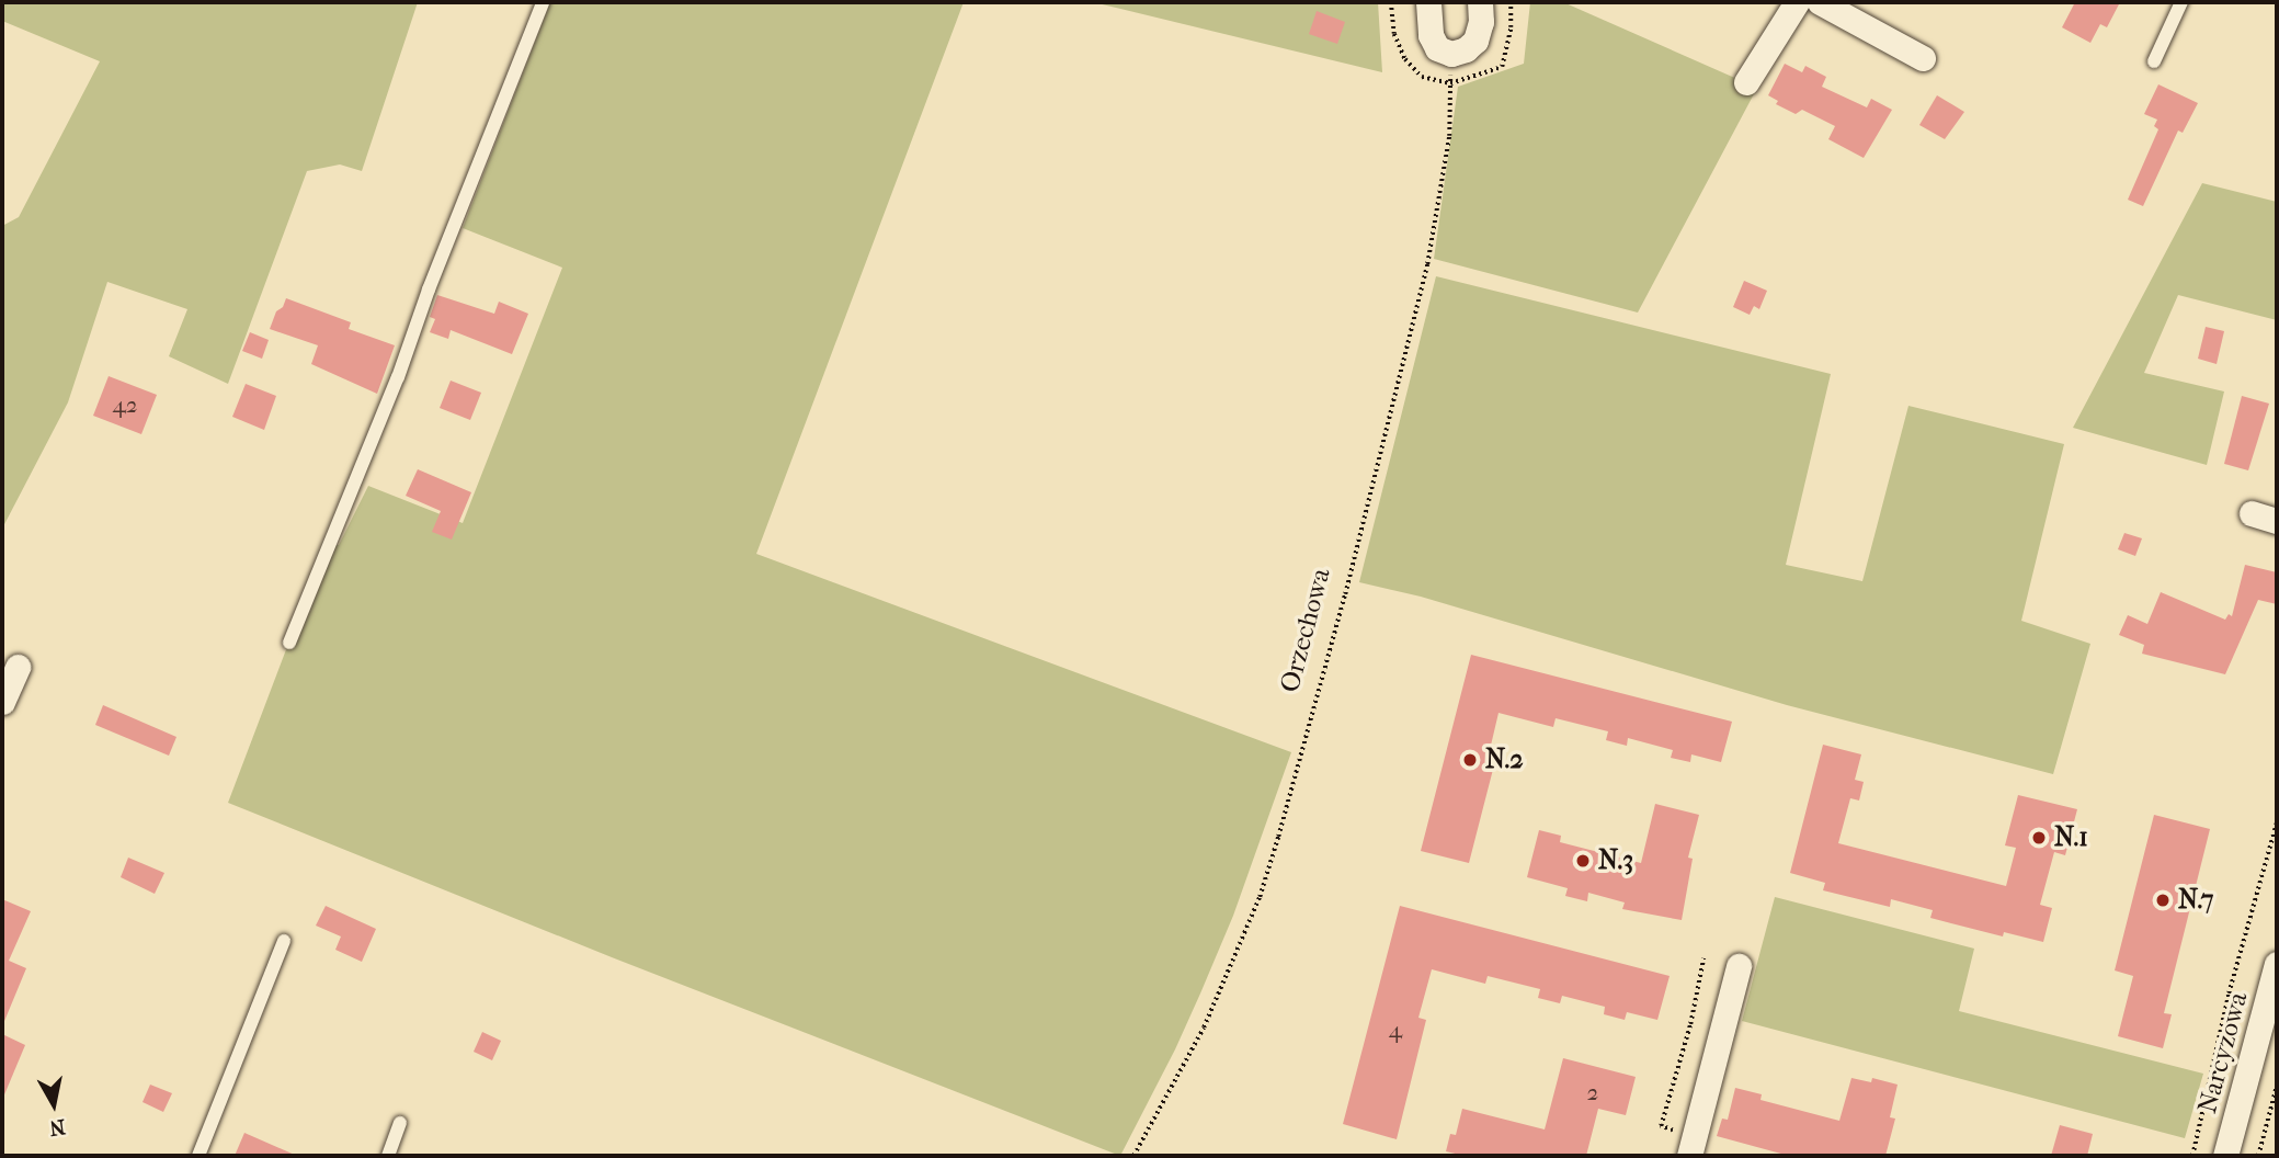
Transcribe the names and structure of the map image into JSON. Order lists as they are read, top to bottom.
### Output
{
  "streets": {
    "street": ["Narcyzowa"],
    "path": ["Orzechowa"]
  },
  "places": [
    "N.2",
    "N.1",
    "N.3",
    "N.7"
  ],
  "house_numbers": ["42", "4", "2"],
  "north": "bottom"
}
